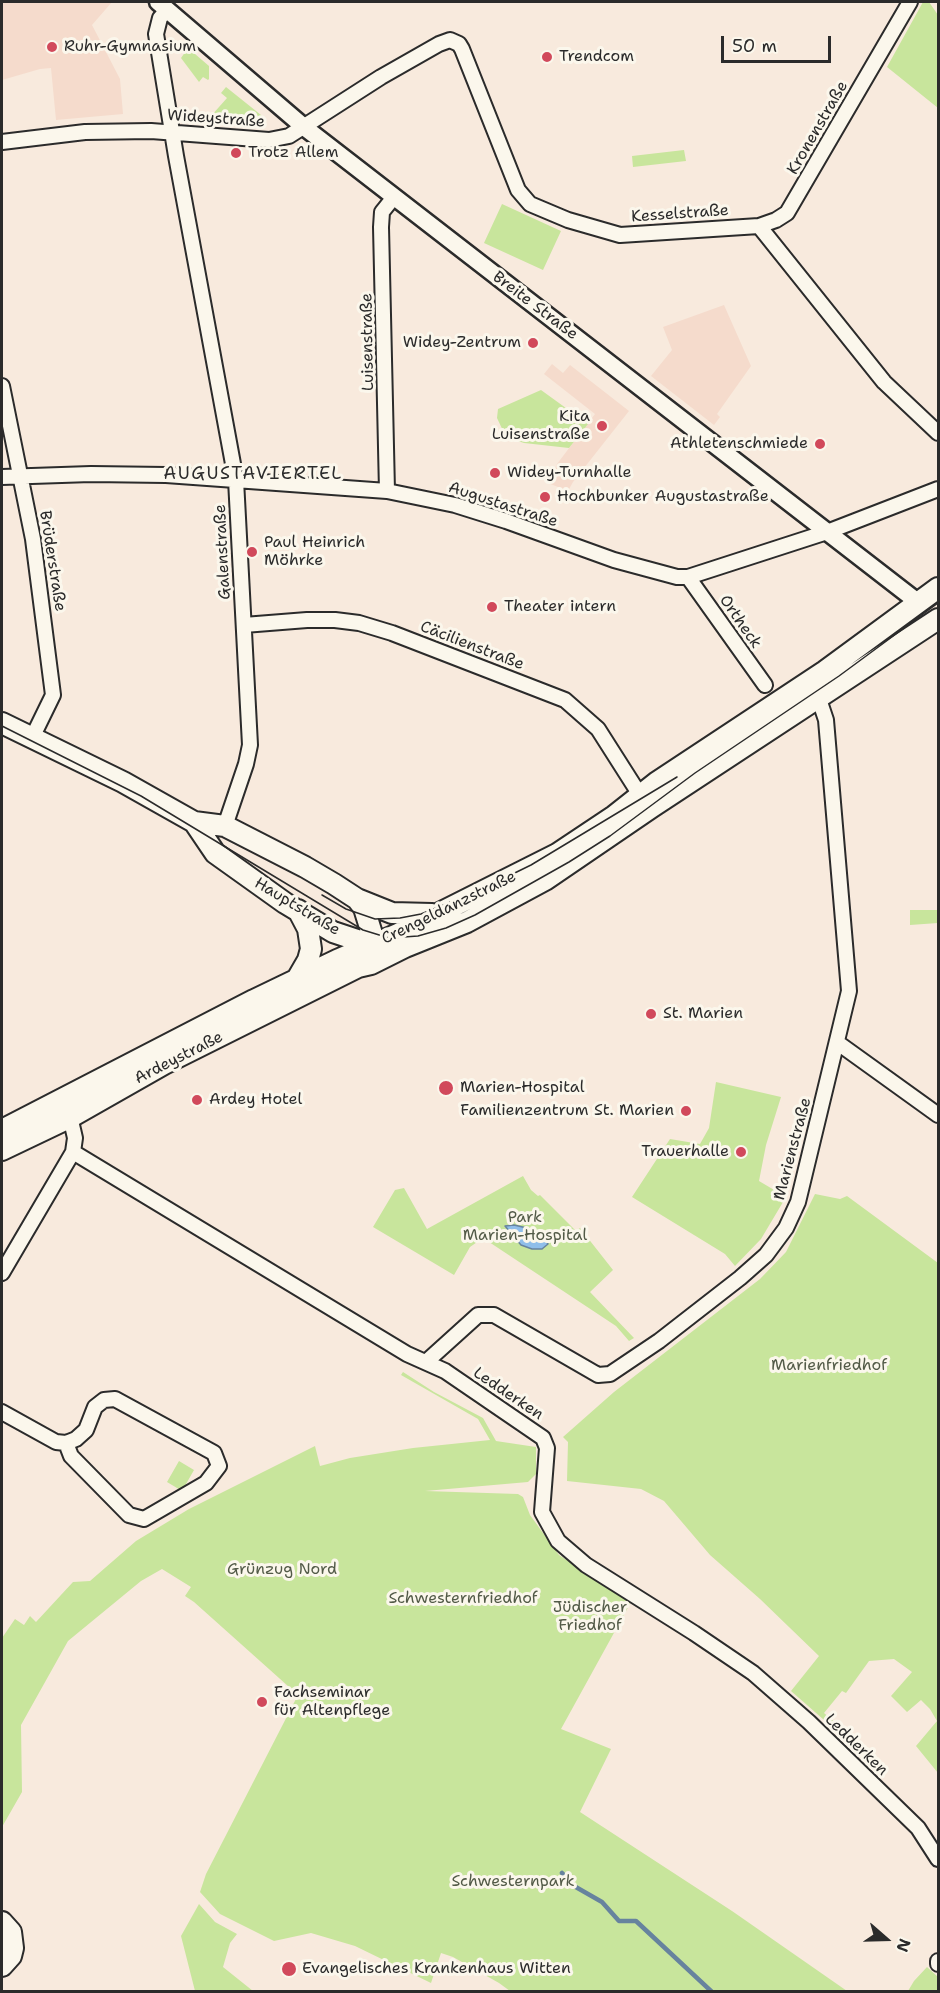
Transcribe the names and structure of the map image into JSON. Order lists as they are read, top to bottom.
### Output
{
  "streets": {
    "main road": ["Hauptstraße", "Crengeldanzstraße", "Ardeystraße"],
    "street": [
      "Wideystraße",
      "Kronenstraße",
      "Kesselstraße",
      "Breite Straße",
      "Luisenstraße",
      "Augustastraße",
      "Galenstraße",
      "Brüderstraße",
      "Ortheck",
      "Cäcilienstraße",
      "Marienstraße",
      "Ledderken"
    ]
  },
  "crossings": [
    ["Wideystraße", "Kesselstraße"],
    ["Wideystraße", "Breite Straße"],
    ["Wideystraße", "Galenstraße"],
    ["Kronenstraße", "Kesselstraße"],
    ["Breite Straße", "Luisenstraße"],
    ["Breite Straße", "Augustastraße"],
    ["Breite Straße", "Galenstraße"],
    ["Breite Straße", "Crengeldanzstraße"],
    ["Luisenstraße", "Augustastraße"],
    ["Augustastraße", "Galenstraße"],
    ["Augustastraße", "Brüderstraße"],
    ["Augustastraße", "Ortheck"],
    ["Galenstraße", "Cäcilienstraße"],
    ["Galenstraße", "Hauptstraße"],
    ["Brüderstraße", "Hauptstraße"],
    ["Cäcilienstraße", "Crengeldanzstraße"],
    ["Hauptstraße", "Crengeldanzstraße"],
    ["Crengeldanzstraße", "Ardeystraße"],
    ["Crengeldanzstraße", "Marienstraße"],
    ["Marienstraße", "Ledderken"]
  ],
  "districts": ["AUGUSTAVIERTEL"],
  "parks": [
    "Park Marien-Hospital",
    "Marienfriedhof",
    "Grünzug Nord",
    "Schwesternfriedhof",
    "Jüdischer Friedhof",
    "Schwesternpark"
  ],
  "places": [
    "Ruhr-Gymnasium",
    "Trendcom",
    "Trotz Allem",
    "Widey-Zentrum",
    "Kita Luisenstraße",
    "Athletenschmiede",
    "Widey-Turnhalle",
    "Hochbunker Augustastraße",
    "Paul Heinrich Möhrke",
    "Theater intern",
    "St. Marien",
    "Marien-Hospital",
    "Ardey Hotel",
    "Familienzentrum St. Marien",
    "Trauerhalle",
    "Fachseminar für Altenpflege",
    "Evangelisches Krankenhaus Witten"
  ],
  "scale_bar": "50 m",
  "north": "right"
}
